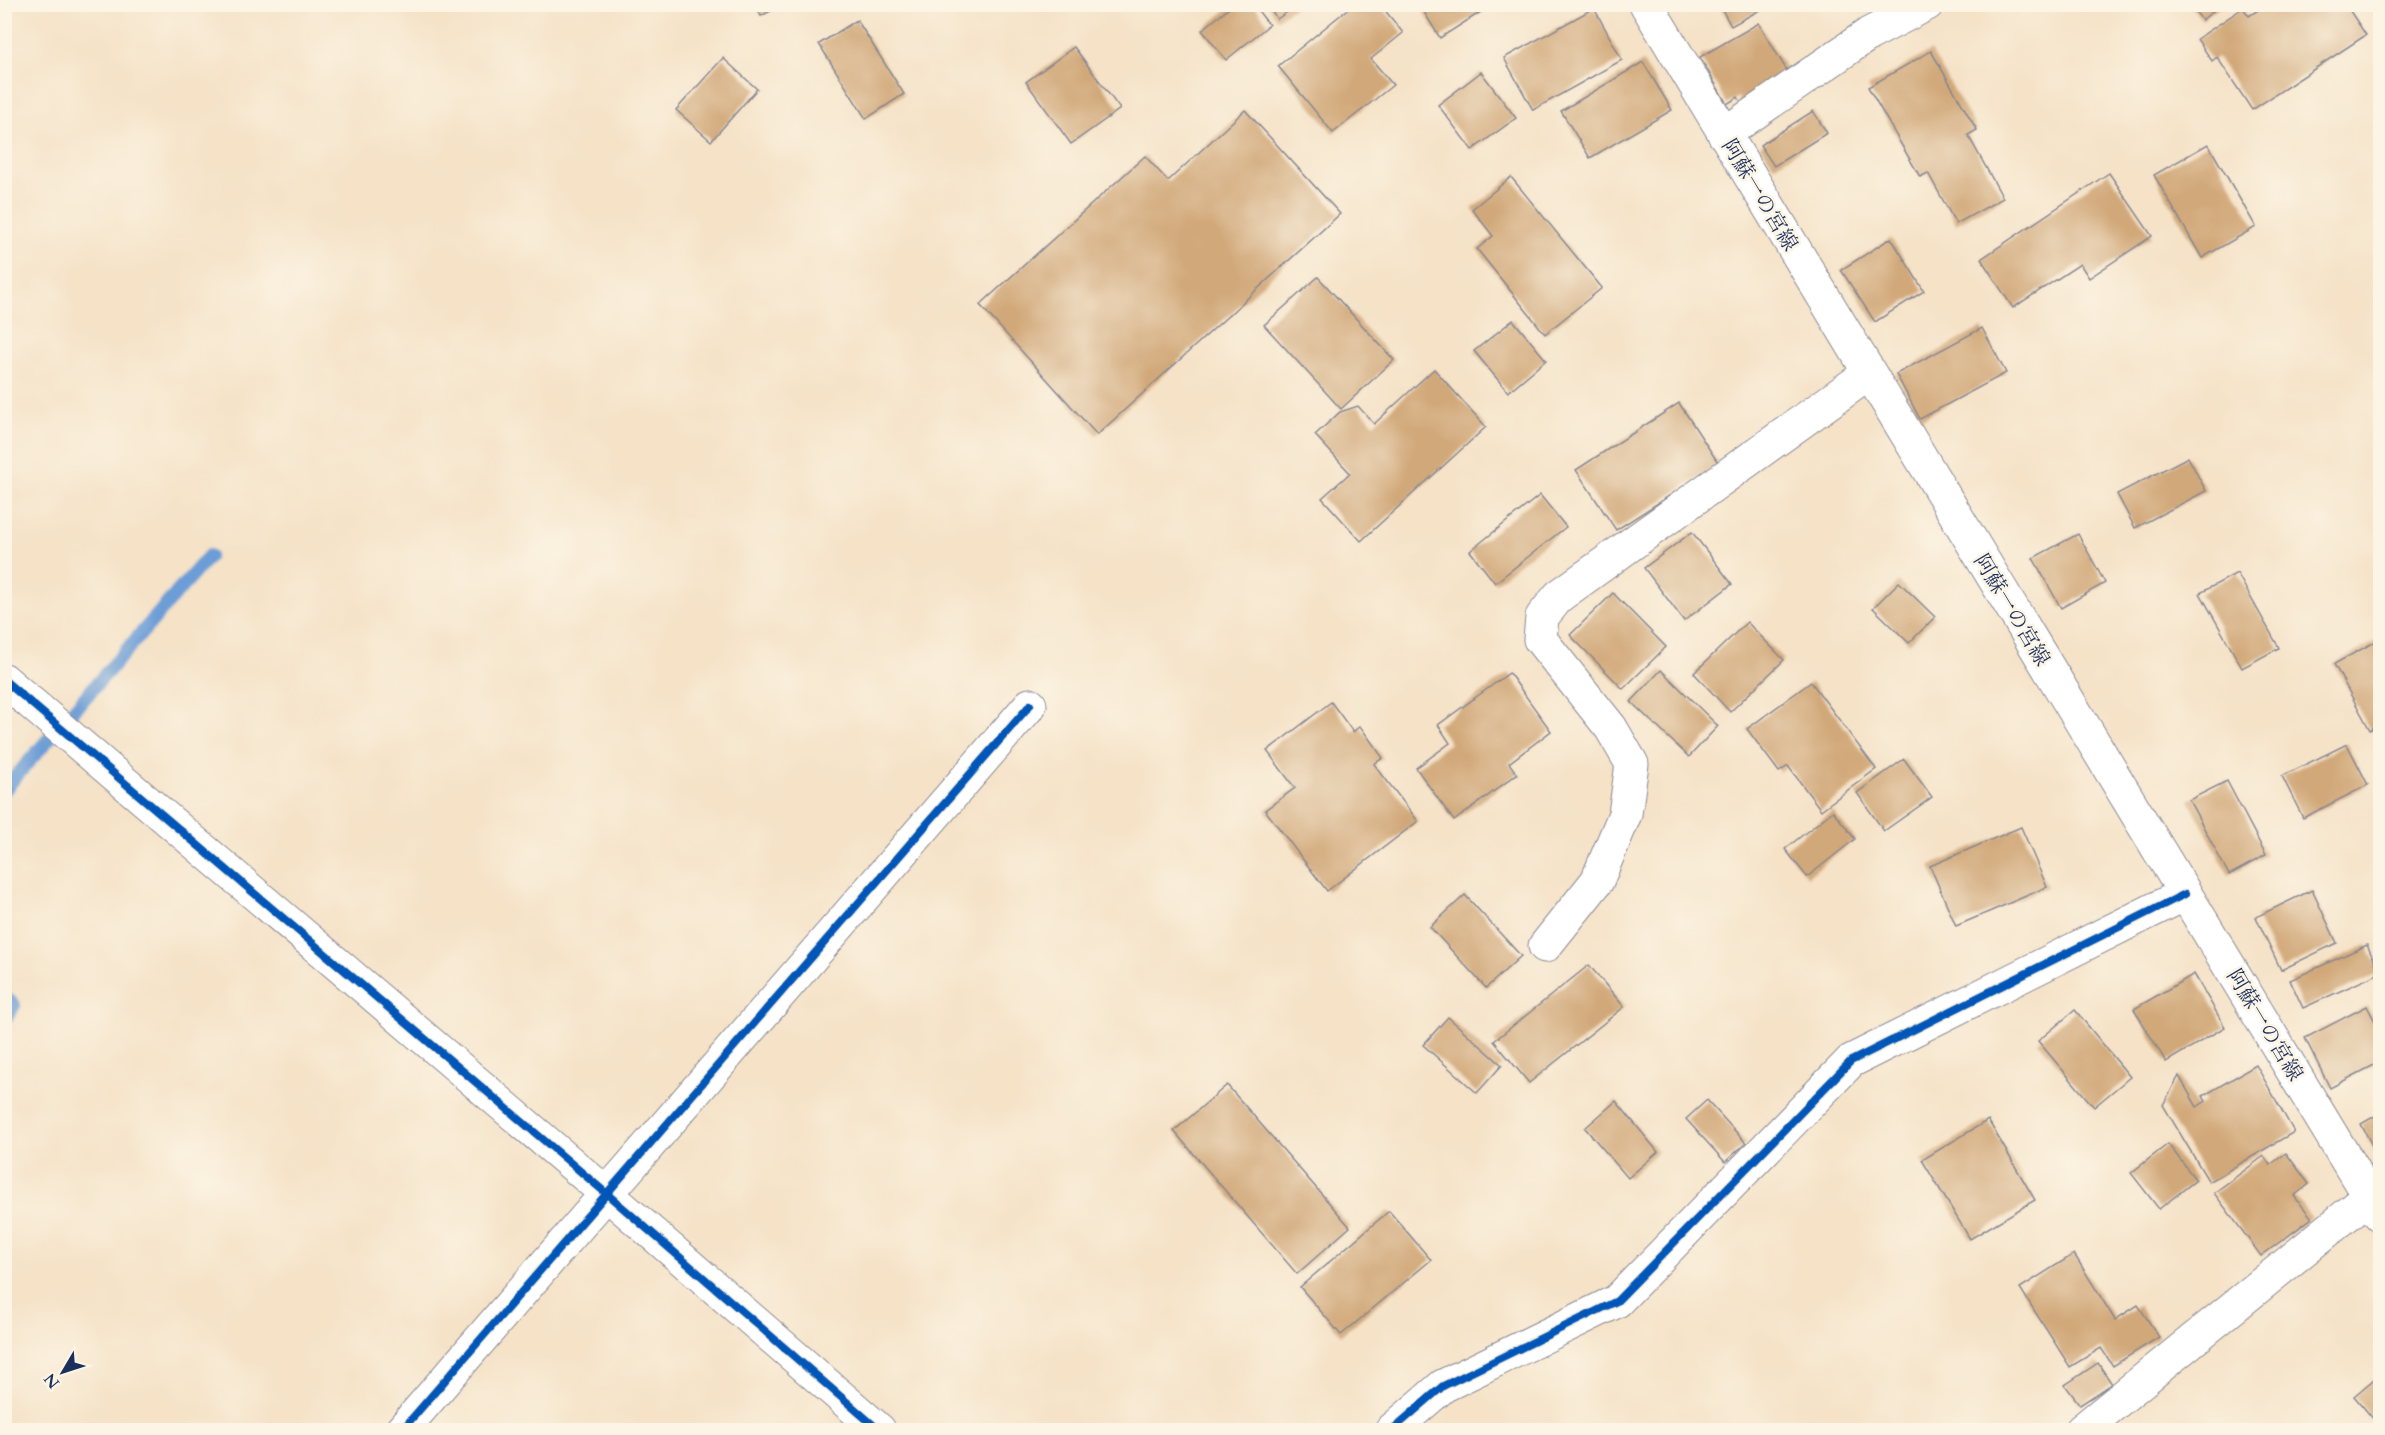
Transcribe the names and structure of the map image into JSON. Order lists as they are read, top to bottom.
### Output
{
  "streets": {
    "street": ["阿蘇一の宮線"]
  },
  "north": "bottom left"
}
